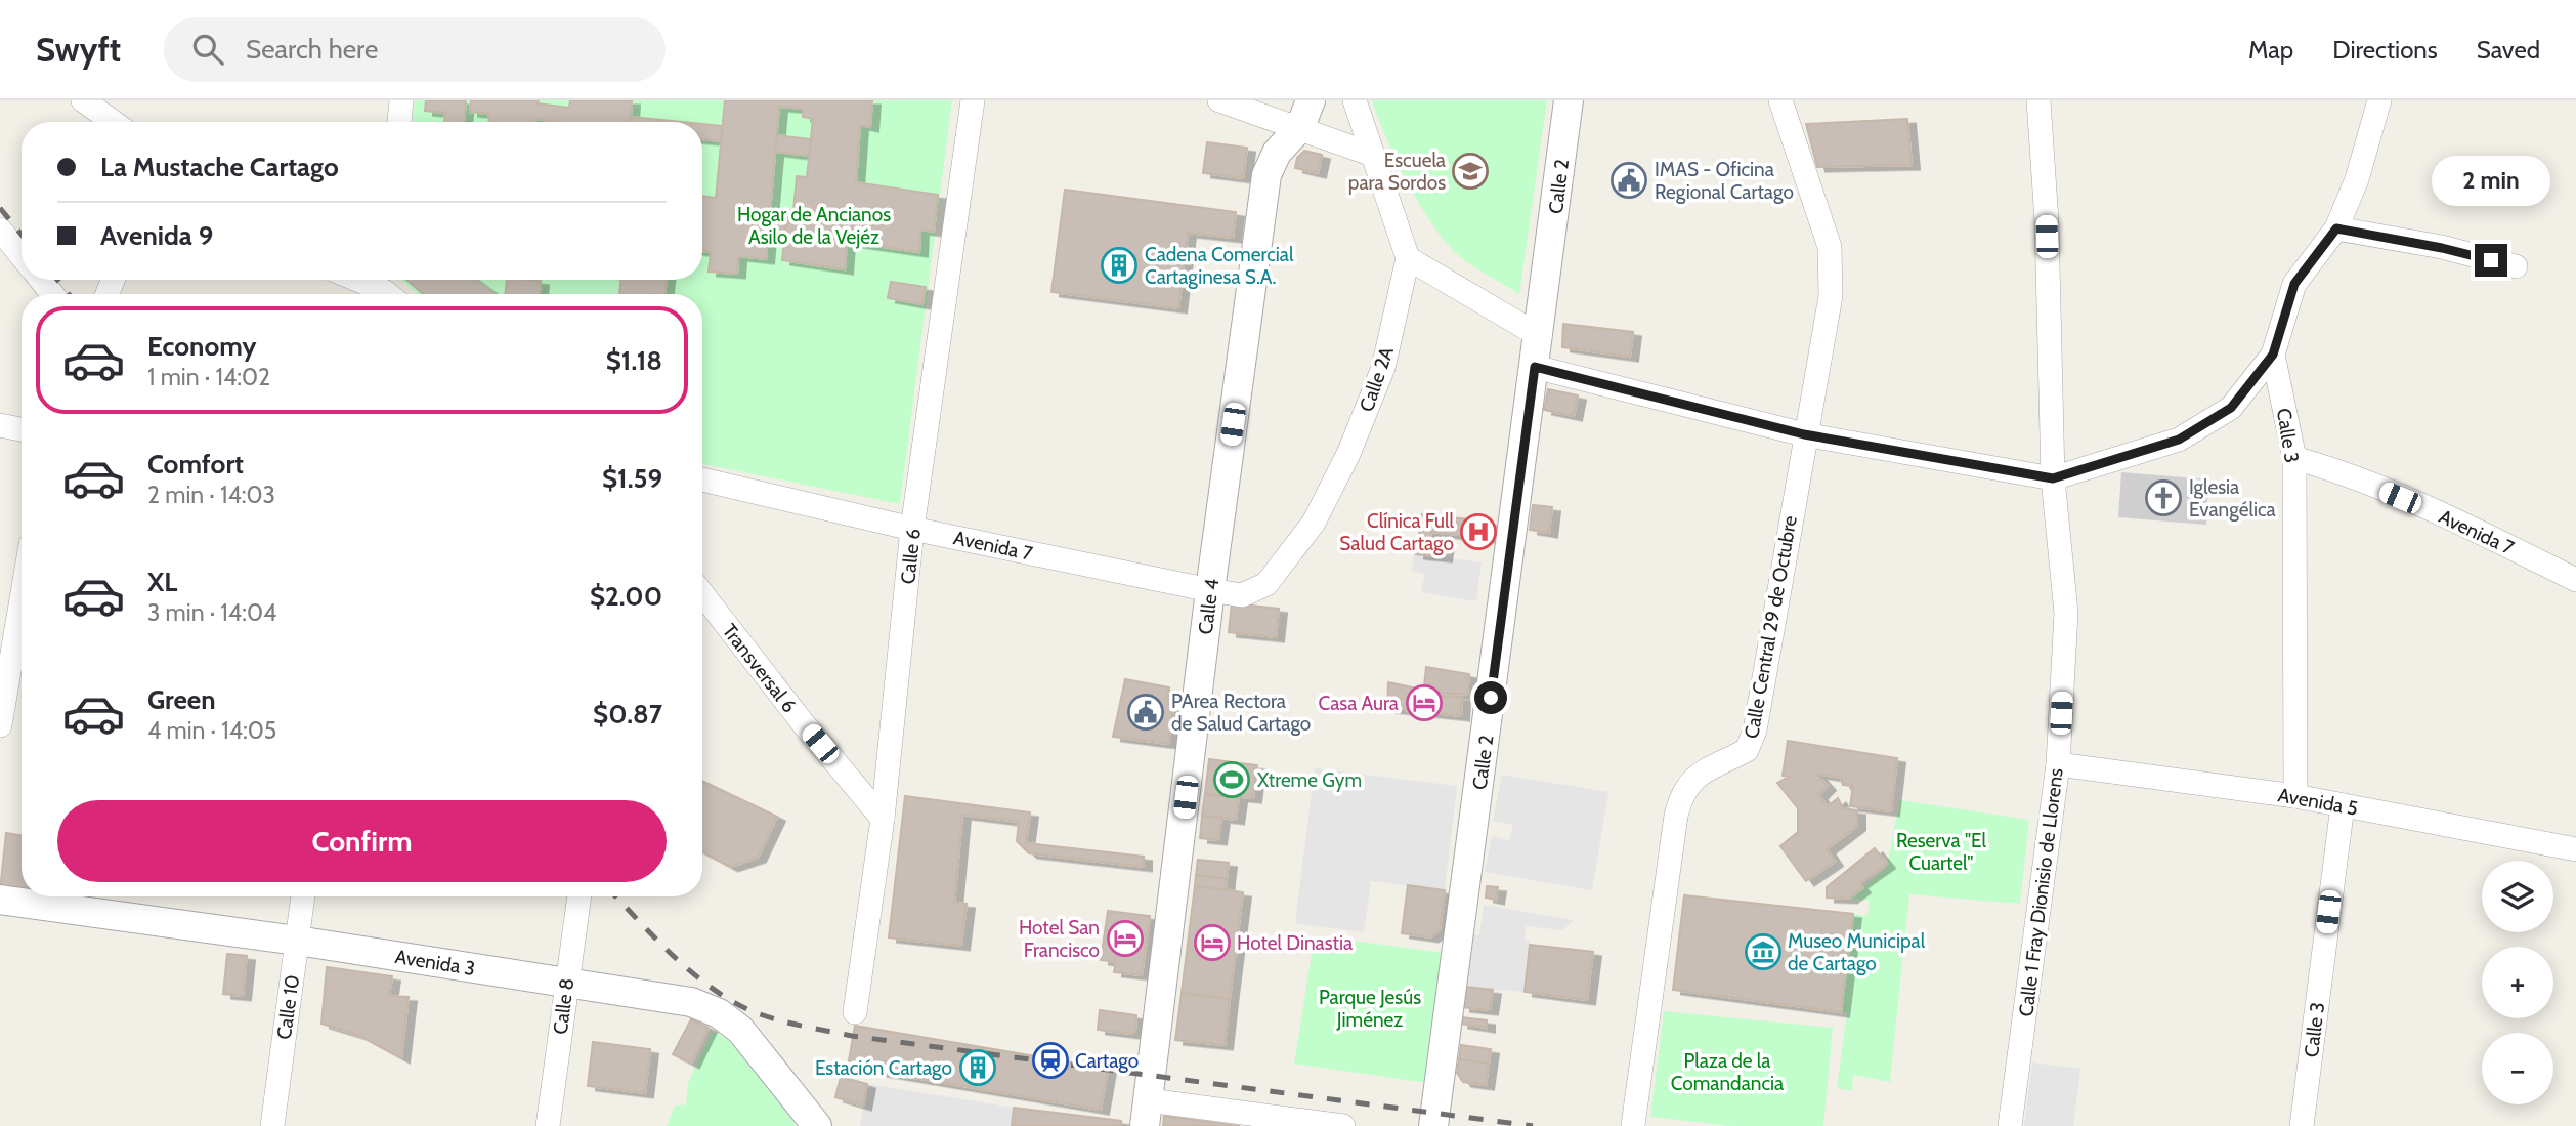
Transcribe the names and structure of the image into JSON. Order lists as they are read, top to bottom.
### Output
{
  "streets": {
    "street": [
      "Calle 2",
      "Calle 2A",
      "Calle 3",
      "Avenida 7",
      "Calle 6",
      "Calle 4",
      "Calle Central 29 de Octubre",
      "Transversal 6",
      "Avenida 5",
      "Calle 1 Fray Dionisio de Llorens",
      "Avenida 3",
      "Calle 8",
      "Calle 10"
    ]
  },
  "crossings": [
    ["Calle 2A", "Avenida 7"],
    ["Calle 2A", "Calle 4"],
    ["Calle 3", "Avenida 7"],
    ["Calle 3", "Avenida 5"],
    ["Avenida 7", "Calle 6"],
    ["Avenida 7", "Calle 4"],
    ["Calle 6", "Transversal 6"],
    ["Avenida 5", "Calle 1 Fray Dionisio de Llorens"],
    ["Avenida 3", "Calle 8"],
    ["Avenida 3", "Calle 10"]
  ],
  "parks": [
    "Hogar de Ancianos Asilo de la Vejéz",
    "Reserva \"El Cuartel\"",
    "Parque Jesús Jiménez",
    "Plaza de la Comandancia"
  ],
  "places": {
    "school or university": ["Escuela para Sordos"],
    "public building": ["IMAS - Oficina Regional Cartago", "PArea Rectora de Salud Cartago"],
    "building": ["Cadena Comercial Cartaginesa S.A.", "Estación Cartago"],
    "church": ["Iglesia Evangélica"],
    "hospital": ["Clínica Full Salud Cartago"],
    "hotel": ["Casa Aura", "Hotel San Francisco", "Hotel Dinastia"],
    "sports": ["Xtreme Gym"],
    "museum": ["Museo Municipal de Cartago"],
    "station": ["Cartago"]
  },
  "page": {
    "header": "Swyft",
    "search": "Search here",
    "nav": ["Map", "Directions", "Saved"],
    "banner": ["La Mustache Cartago", "Avenida 9"],
    "bubble": "2 min",
    "list": [
      {
        "name": "Economy",
        "note": "1 min · 14:02",
        "value": "$1.18"
      },
      {
        "name": "Comfort",
        "note": "2 min · 14:03",
        "value": "$1.59"
      },
      {
        "name": "XL",
        "note": "3 min · 14:04",
        "value": "$2.00"
      },
      {
        "name": "Green",
        "note": "4 min · 14:05",
        "value": "$0.87"
      }
    ],
    "buttons": "Confirm",
    "map_buttons": ["+", "−"]
  }
}
